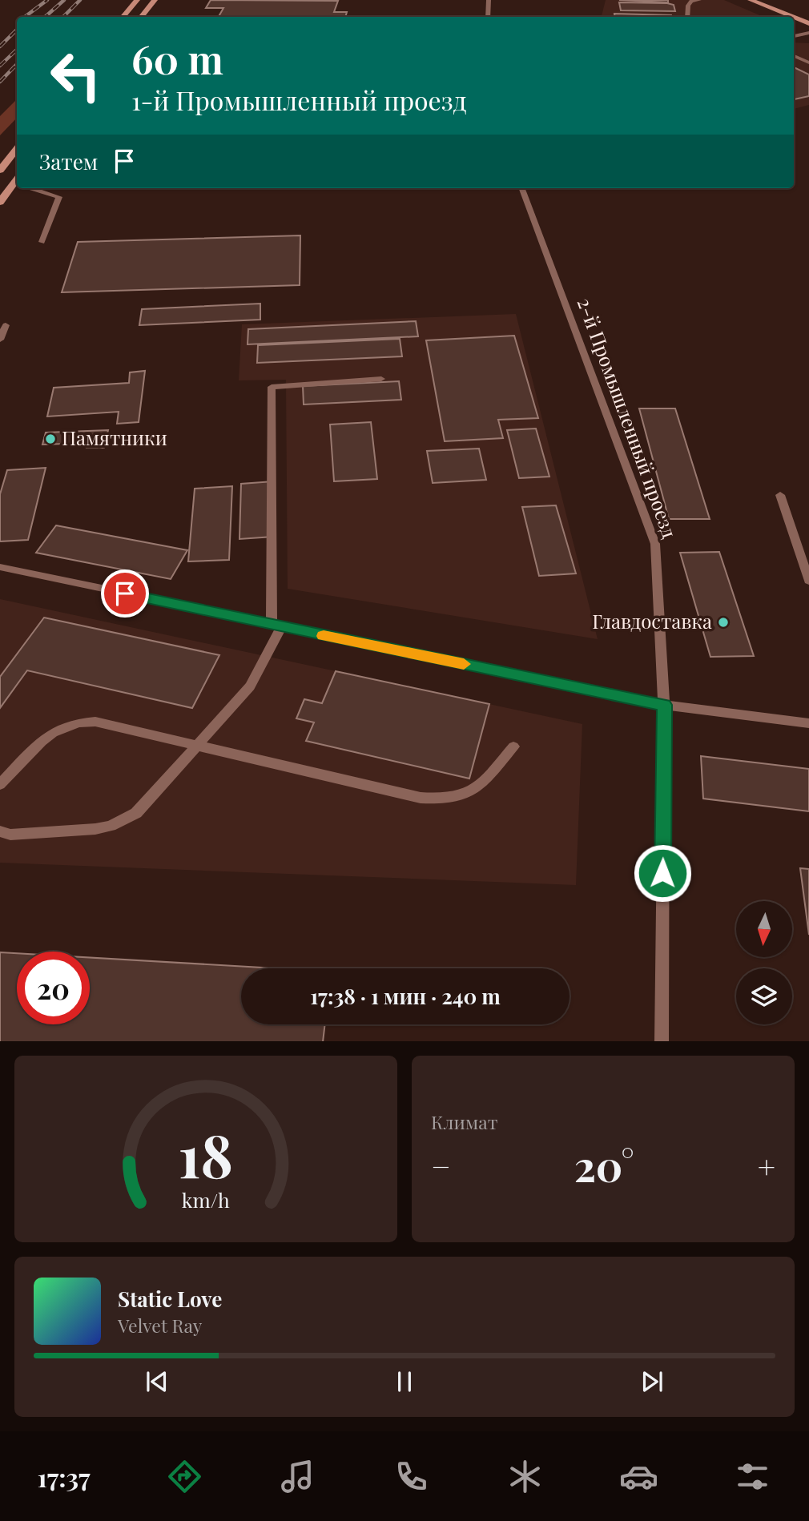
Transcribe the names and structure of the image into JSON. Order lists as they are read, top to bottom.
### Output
{
  "streets": {
    "lane": ["2-й Промышленный проезд"]
  },
  "places": ["Памятники", "Главдоставка"],
  "north": "bottom",
  "page": {
    "turn": ["60 m", "1-й Промышленный проезд"],
    "then": "Затем",
    "limit": "20",
    "trip": "17:38 · 1 мин · 240 m",
    "tile": "Климат",
    "heat": ["−", "20°", "+"],
    "song": ["Static Love", "Velvet Ray"],
    "tabs": "17:37",
    "gauge": ["18", "km/h"]
  }
}
